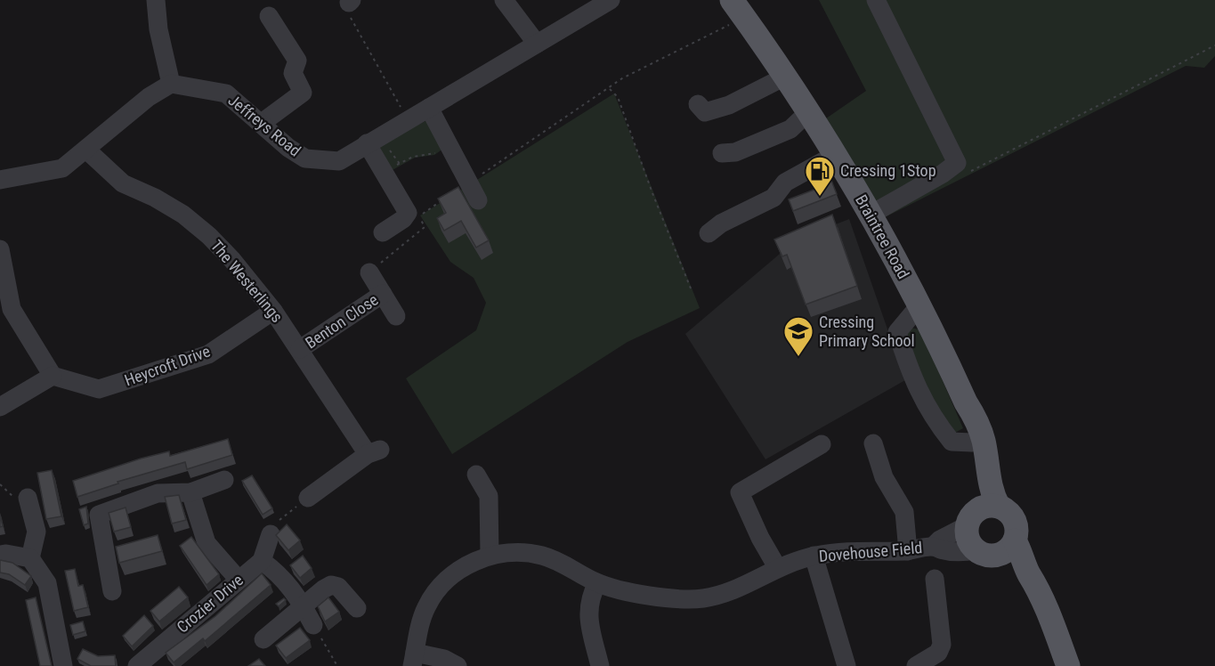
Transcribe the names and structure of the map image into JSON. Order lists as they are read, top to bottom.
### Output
{
  "streets": {
    "main road": ["Braintree Road"],
    "street": [
      "Jeffreys Road",
      "The Westerlings",
      "Benton Close",
      "Heycroft Drive",
      "Dovehouse Field",
      "Crozier Drive"
    ]
  },
  "crossings": [
    ["Braintree Road", "Dovehouse Field"],
    ["The Westerlings", "Benton Close"],
    ["The Westerlings", "Heycroft Drive"]
  ],
  "places": {
    "fuel station": ["Cressing 1Stop"],
    "school or university": ["Cressing Primary School"]
  }
}
